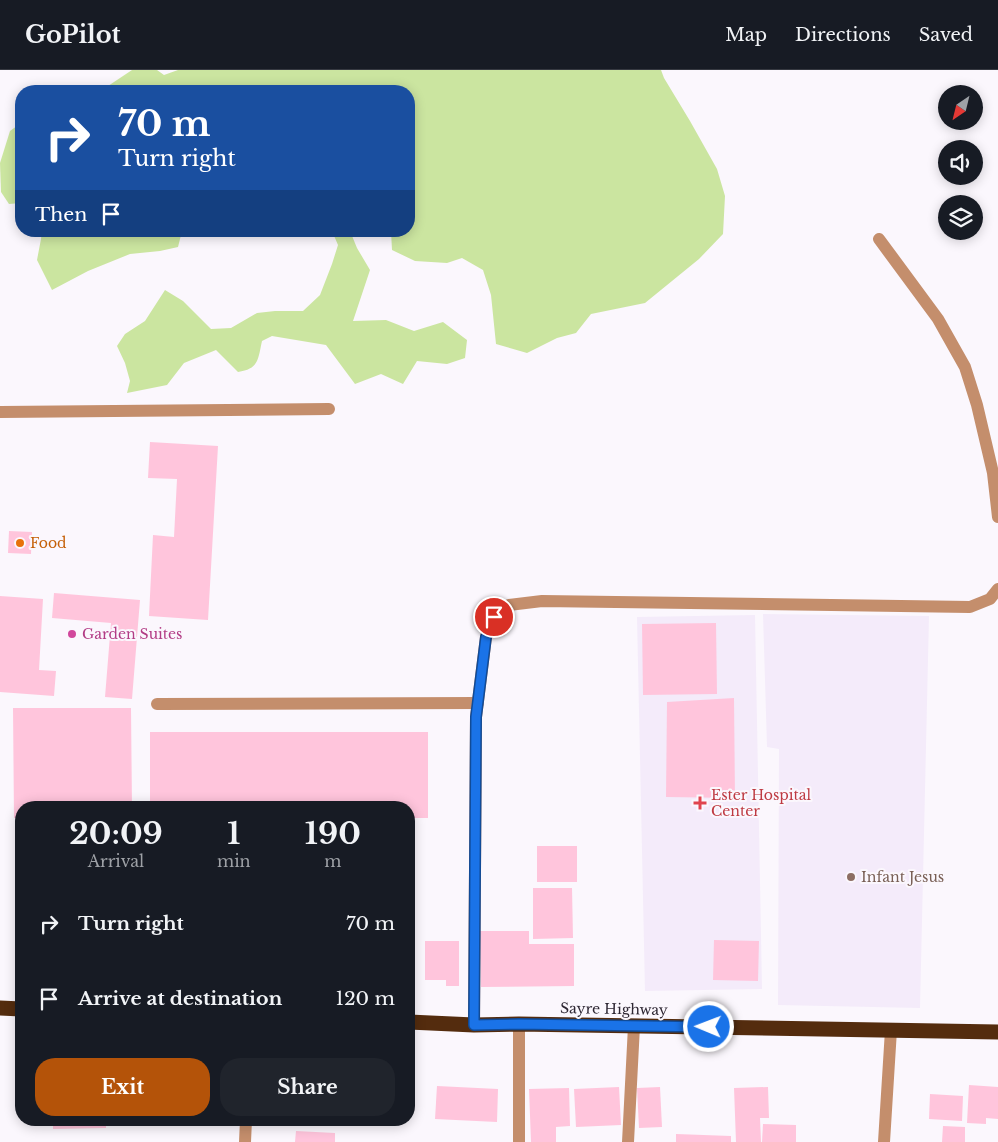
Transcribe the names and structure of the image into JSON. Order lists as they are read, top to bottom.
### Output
{
  "streets": {
    "highway": ["Sayre Highway"]
  },
  "places": {
    "other": ["Food", "Garden Suites", "Infant Jesus"],
    "health": ["Ester Hospital Center"]
  },
  "north": "bottom left",
  "page": {
    "header": "GoPilot",
    "nav": ["Map", "Directions", "Saved"],
    "turn": ["70 m", "Turn right"],
    "then": "Then",
    "eta": [
      "20:09",
      "Arrival",
      "1",
      "min",
      "190",
      "m"
    ],
    "list": [
      {
        "name": "Turn right",
        "value": "70 m"
      },
      {
        "name": "Arrive at destination",
        "value": "120 m"
      }
    ],
    "buttons": ["Exit", "Share"]
  }
}
